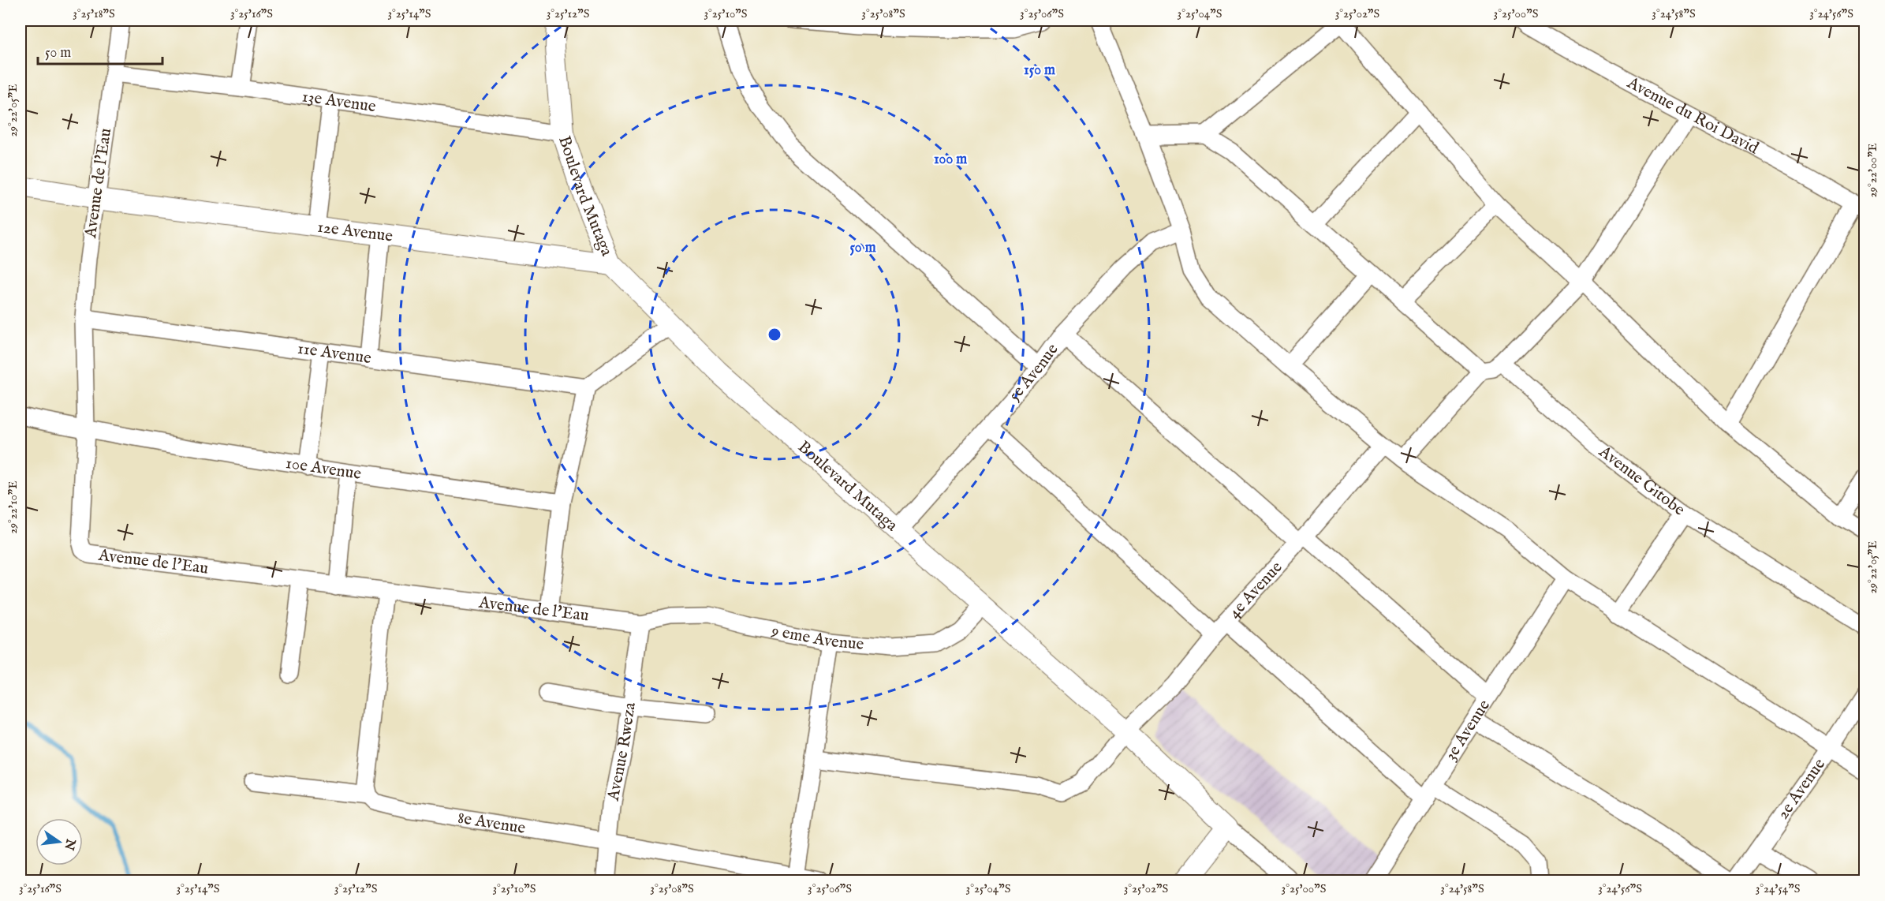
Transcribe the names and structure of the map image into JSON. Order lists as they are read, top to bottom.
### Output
{
  "streets": {
    "street": [
      "13e Avenue",
      "Avenue du Roi David",
      "Avenue de l'Eau",
      "Boulevard Mutaga",
      "12e Avenue",
      "11e Avenue",
      "5e Avenue",
      "10e Avenue",
      "Avenue Gitobe",
      "4e Avenue",
      "9 eme Avenue",
      "3e Avenue",
      "Avenue Rweza",
      "2e Avenue",
      "8e Avenue"
    ]
  },
  "crossings": [
    ["13e Avenue", "Avenue de l'Eau"],
    ["13e Avenue", "Boulevard Mutaga"],
    ["Avenue de l'Eau", "12e Avenue"],
    ["Avenue de l'Eau", "11e Avenue"],
    ["Avenue de l'Eau", "10e Avenue"],
    ["Avenue de l'Eau", "9 eme Avenue"],
    ["Avenue de l'Eau", "Avenue Rweza"],
    ["Boulevard Mutaga", "12e Avenue"],
    ["Boulevard Mutaga", "5e Avenue"],
    ["Boulevard Mutaga", "4e Avenue"],
    ["Boulevard Mutaga", "9 eme Avenue"],
    ["9 eme Avenue", "Avenue Rweza"],
    ["Avenue Rweza", "8e Avenue"]
  ],
  "scale_bar": "50 m",
  "north": "right",
  "coordinates": [
    "3°25'18\"S",
    "3°25'16\"S",
    "3°25'14\"S",
    "3°25'12\"S",
    "3°25'10\"S",
    "3°25'08\"S",
    "3°25'06\"S",
    "3°25'04\"S",
    "3°25'02\"S",
    "3°25'00\"S",
    "3°24'58\"S",
    "3°24'56\"S",
    "29°22'05\"E",
    "29°22'00\"E",
    "29°22'10\"E",
    "3°24'54\"S"
  ],
  "rings": ["150 m", "100 m", "50 m"]
}
